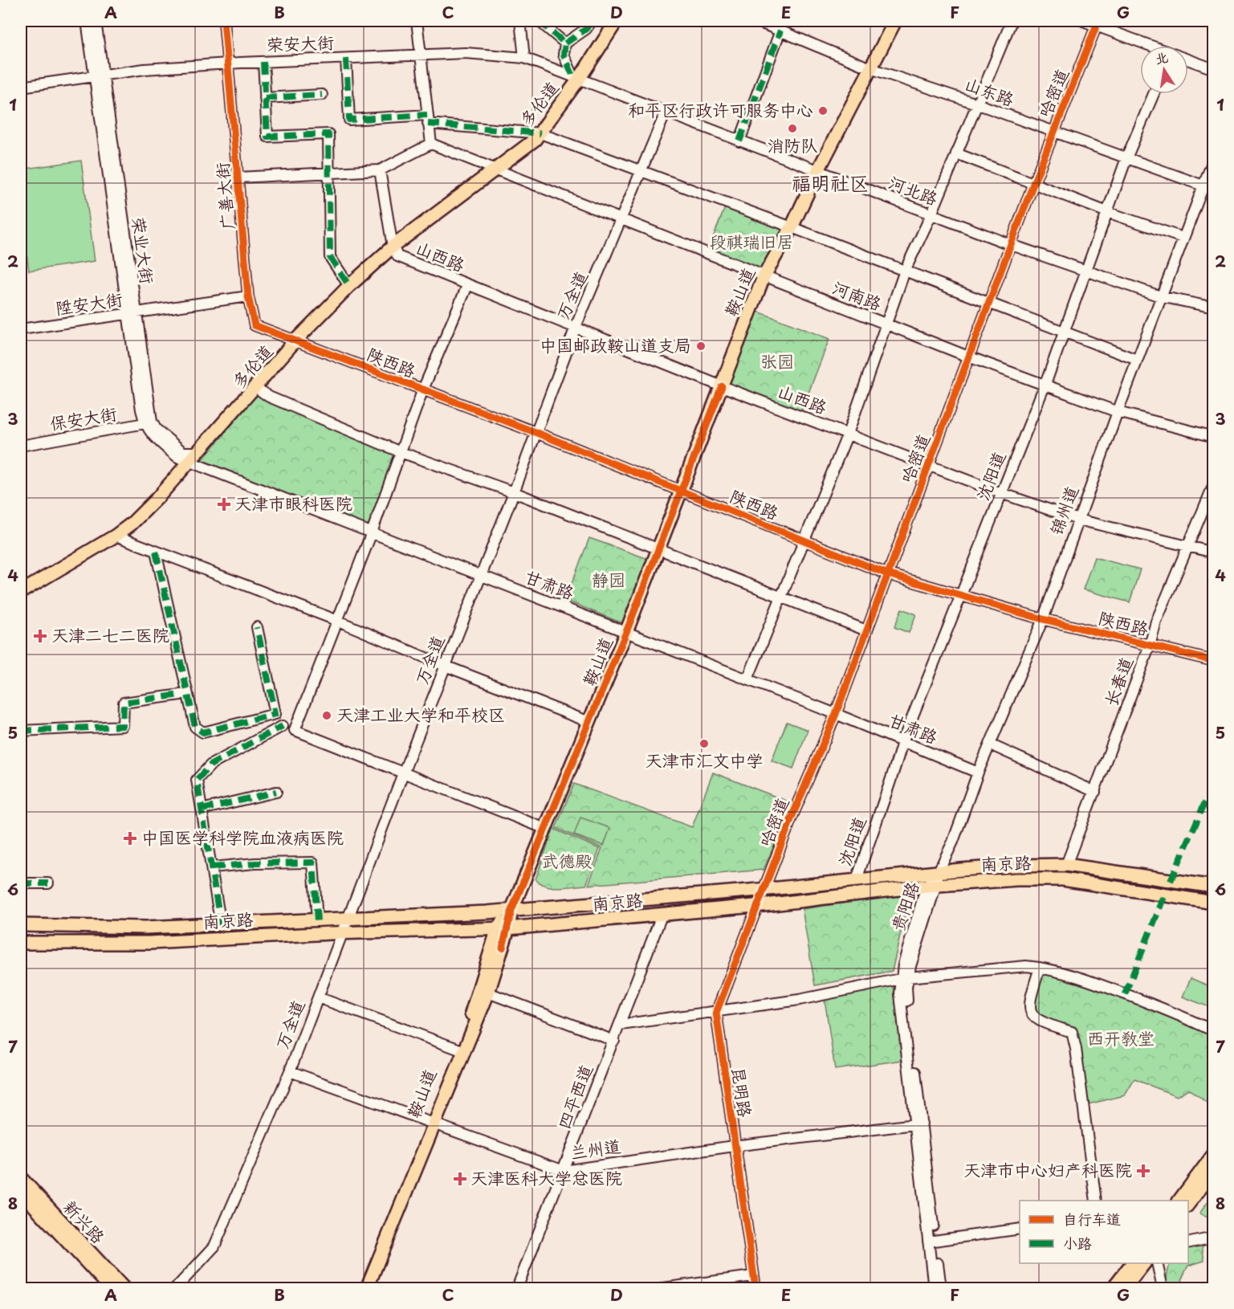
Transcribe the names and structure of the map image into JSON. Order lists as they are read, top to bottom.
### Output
{
  "streets": {
    "main road": [
      "多伦道",
      "鞍山道",
      "南京路",
      "新兴路"
    ],
    "street": [
      "荣安大街",
      "山东路",
      "哈密道",
      "河北路",
      "广善大街",
      "荣业大街",
      "山西路",
      "万全道",
      "河南路",
      "陞安大街",
      "陕西路",
      "保安大街",
      "沈阳道",
      "锦州道",
      "甘肃路",
      "长春道",
      "贵阳路",
      "昆明路",
      "四平西道",
      "兰州道"
    ]
  },
  "crossings": [
    ["荣安大街", "多伦道"],
    ["荣安大街", "河北路"],
    ["荣安大街", "广善大街"],
    ["荣安大街", "荣业大街"],
    ["山东路", "哈密道"],
    ["山东路", "鞍山道"],
    ["山东路", "沈阳道"],
    ["山东路", "锦州道"],
    ["哈密道", "河北路"],
    ["哈密道", "山西路"],
    ["哈密道", "河南路"],
    ["哈密道", "陕西路"],
    ["哈密道", "甘肃路"],
    ["哈密道", "南京路"],
    ["哈密道", "昆明路"],
    ["多伦道", "河北路"],
    ["多伦道", "广善大街"],
    ["多伦道", "山西路"],
    ["多伦道", "河南路"],
    ["多伦道", "陕西路"],
    ["多伦道", "甘肃路"],
    ["河北路", "鞍山道"],
    ["河北路", "万全道"],
    ["河北路", "沈阳道"],
    ["河北路", "锦州道"],
    ["广善大街", "陞安大街"],
    ["广善大街", "陕西路"],
    ["荣业大街", "陞安大街"],
    ["荣业大街", "保安大街"],
    ["山西路", "鞍山道"],
    ["山西路", "万全道"],
    ["山西路", "沈阳道"],
    ["山西路", "锦州道"],
    ["山西路", "长春道"],
    ["鞍山道", "河南路"],
    ["鞍山道", "陕西路"],
    ["鞍山道", "甘肃路"],
    ["鞍山道", "南京路"],
    ["鞍山道", "兰州道"],
    ["万全道", "河南路"],
    ["万全道", "陕西路"],
    ["万全道", "甘肃路"],
    ["万全道", "南京路"],
    ["万全道", "兰州道"],
    ["河南路", "沈阳道"],
    ["河南路", "锦州道"],
    ["陕西路", "沈阳道"],
    ["陕西路", "锦州道"],
    ["陕西路", "长春道"],
    ["沈阳道", "甘肃路"],
    ["沈阳道", "南京路"],
    ["锦州道", "甘肃路"],
    ["锦州道", "南京路"],
    ["锦州道", "贵阳路"],
    ["长春道", "南京路"],
    ["南京路", "贵阳路"],
    ["南京路", "昆明路"],
    ["南京路", "四平西道"],
    ["贵阳路", "兰州道"],
    ["昆明路", "兰州道"],
    ["四平西道", "兰州道"]
  ],
  "districts": ["福明社区"],
  "parks": [
    "段祺瑞旧居",
    "张园",
    "静园",
    "武德殿",
    "西开教堂"
  ],
  "places": {
    "other": [
      "和平区行政许可服务中心",
      "消防队",
      "中国邮政鞍山道支局",
      "天津工业大学和平校区",
      "天津市汇文中学"
    ],
    "health": [
      "天津市眼科医院",
      "天津二七二医院",
      "中国医学科学院血液病医院",
      "天津市中心妇产科医院",
      "天津医科大学总医院"
    ]
  },
  "legend": ["自行车道", "小路"],
  "north": "top",
  "grid": {
    "columns": [
      "A",
      "B",
      "C",
      "D",
      "E",
      "F",
      "G"
    ],
    "rows": [
      "1",
      "2",
      "3",
      "4",
      "5",
      "6",
      "7",
      "8"
    ]
  }
}
